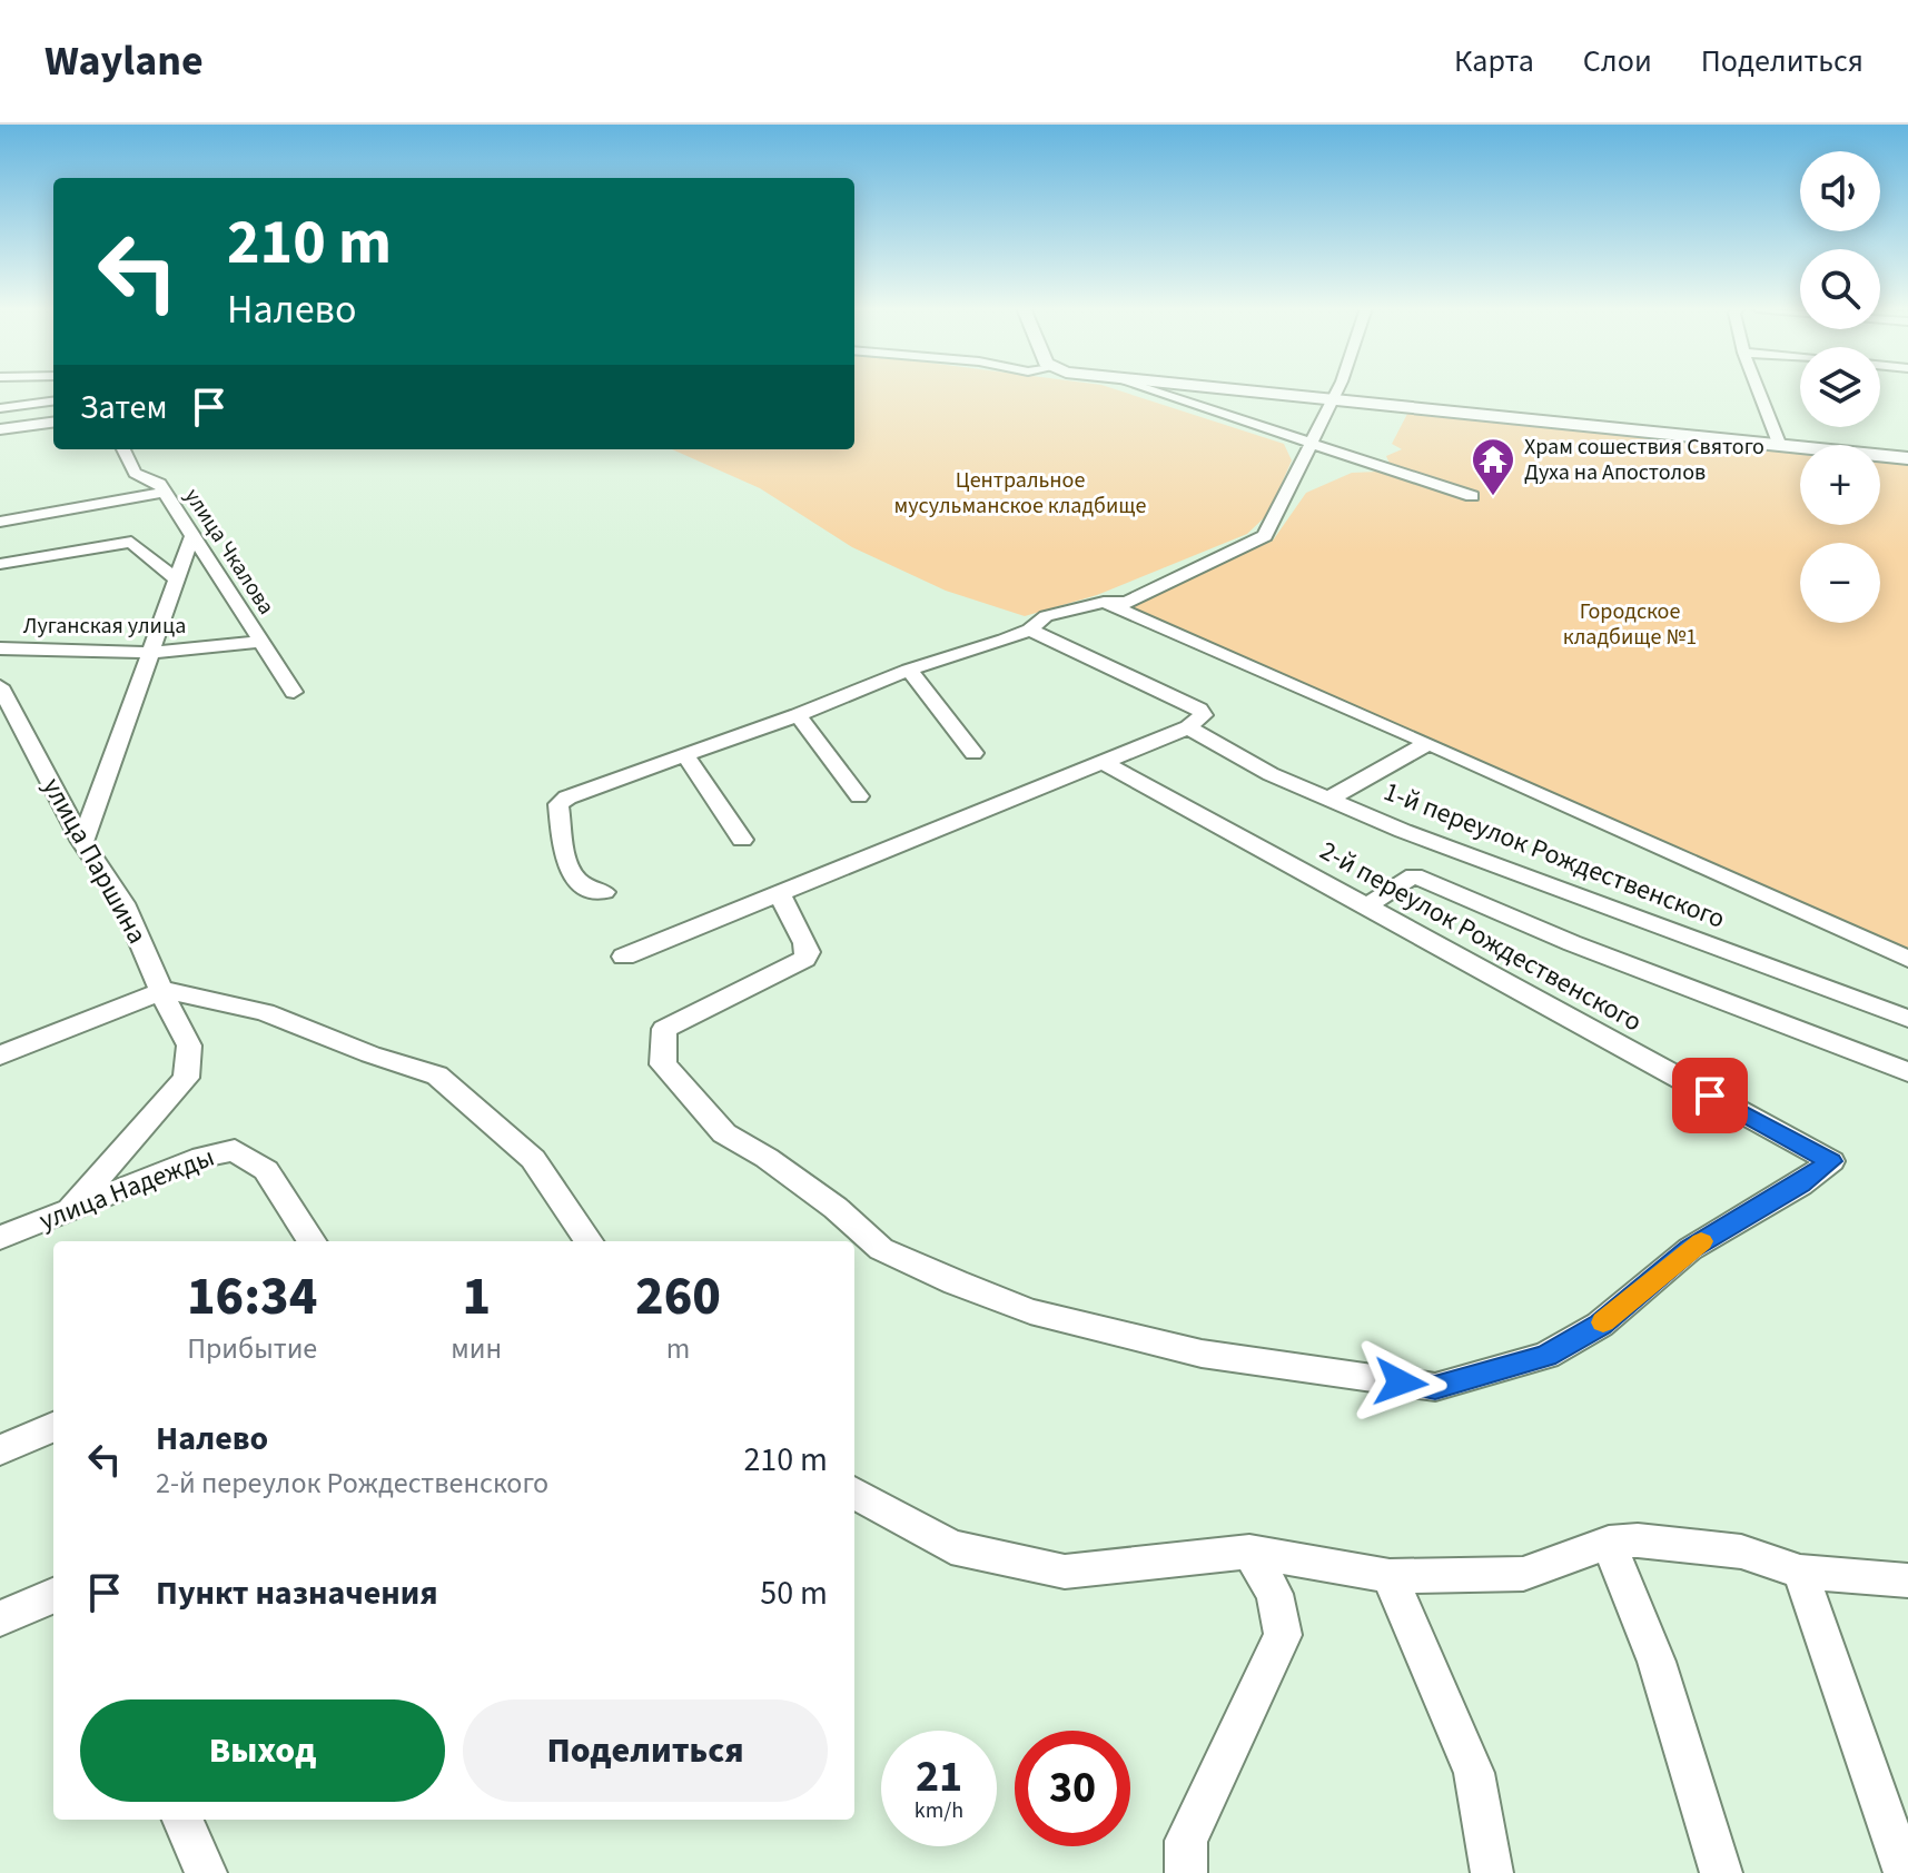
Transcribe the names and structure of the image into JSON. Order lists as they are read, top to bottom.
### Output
{
  "streets": {
    "street": [
      "улица Чкалова",
      "Луганская улица",
      "1-й переулок Рождественского",
      "улица Паршина",
      "2-й переулок Рождественского",
      "улица Надежды"
    ]
  },
  "crossings": [
    ["улица Чкалова", "Луганская улица"],
    ["улица Паршина", "улица Надежды"]
  ],
  "parks": ["Центральное мусульманское кладбище", "Городское кладбище №1"],
  "places": {
    "temple": ["Храм сошествия Святого Духа на Апостолов"]
  },
  "page": {
    "header": "Waylane",
    "nav": ["Карта", "Слои", "Поделиться"],
    "map_buttons": ["+", "−"],
    "turn": ["210 m", "Налево"],
    "then": "Затем",
    "eta": [
      "16:34",
      "Прибытие",
      "1",
      "мин",
      "260",
      "m"
    ],
    "list": [
      {
        "name": "Налево",
        "note": "2-й переулок Рождественского",
        "value": "210 m"
      },
      {
        "name": "Пункт назначения",
        "value": "50 m"
      }
    ],
    "buttons": ["Выход", "Поделиться"],
    "speed": "21 km/h",
    "limit": "30"
  }
}
